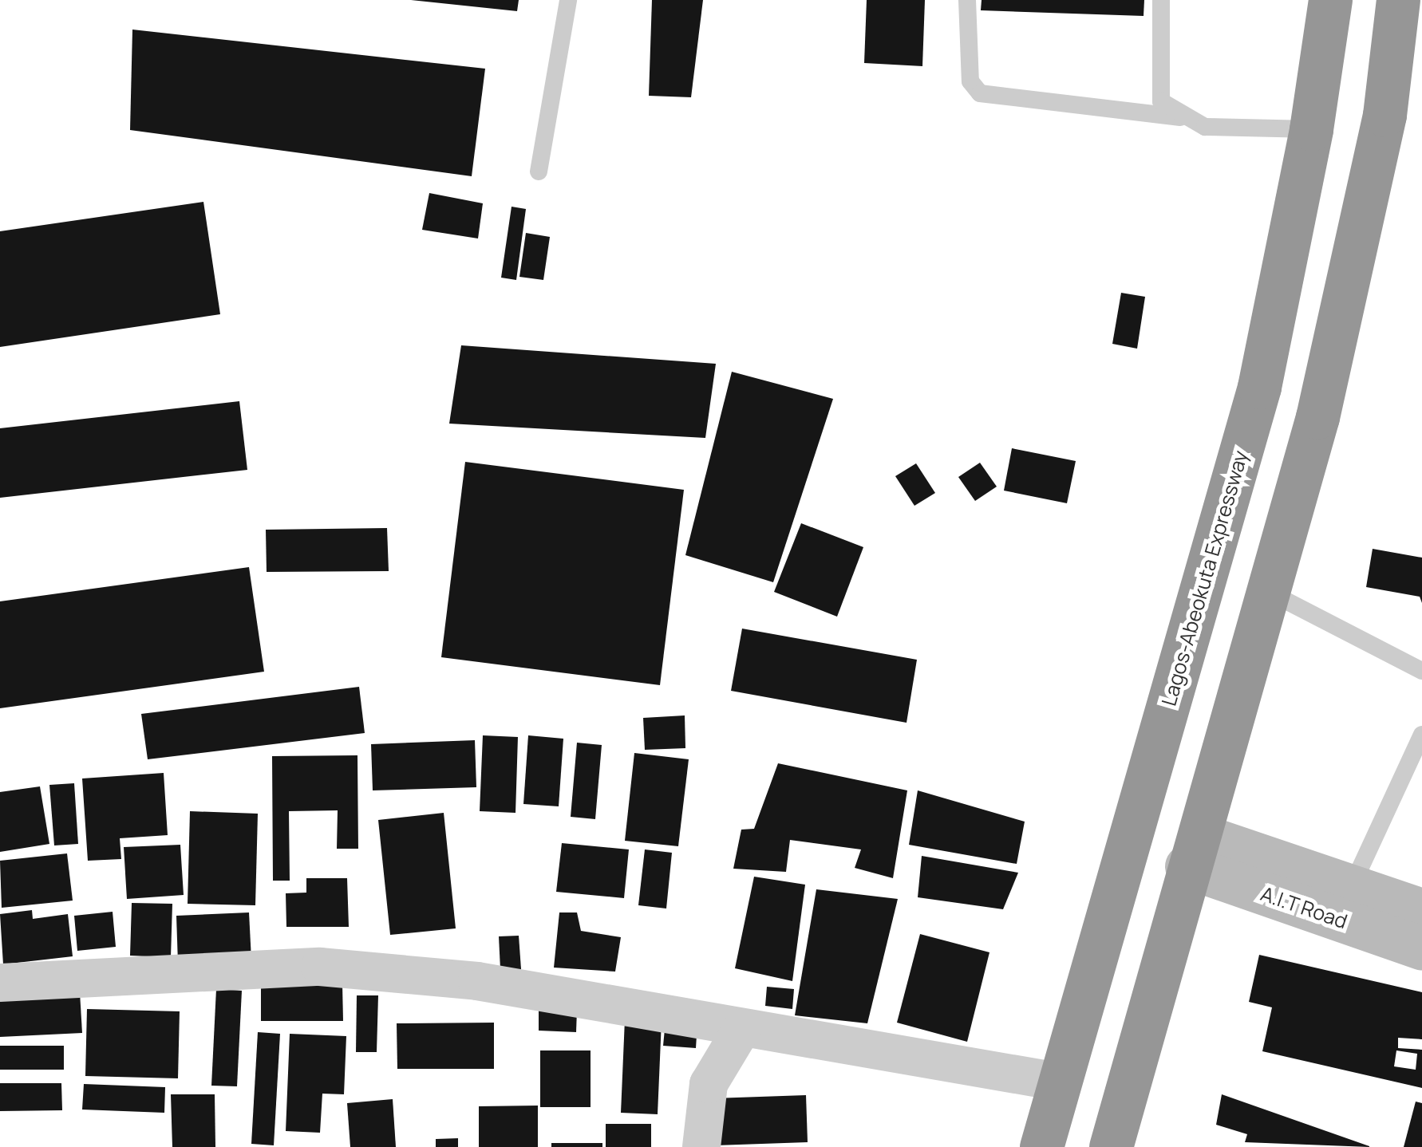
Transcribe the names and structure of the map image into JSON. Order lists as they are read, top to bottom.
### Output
{
  "streets": {
    "highway": ["Lagos-Abeokuta Expressway"],
    "street": ["A.I.T Road"]
  }
}
